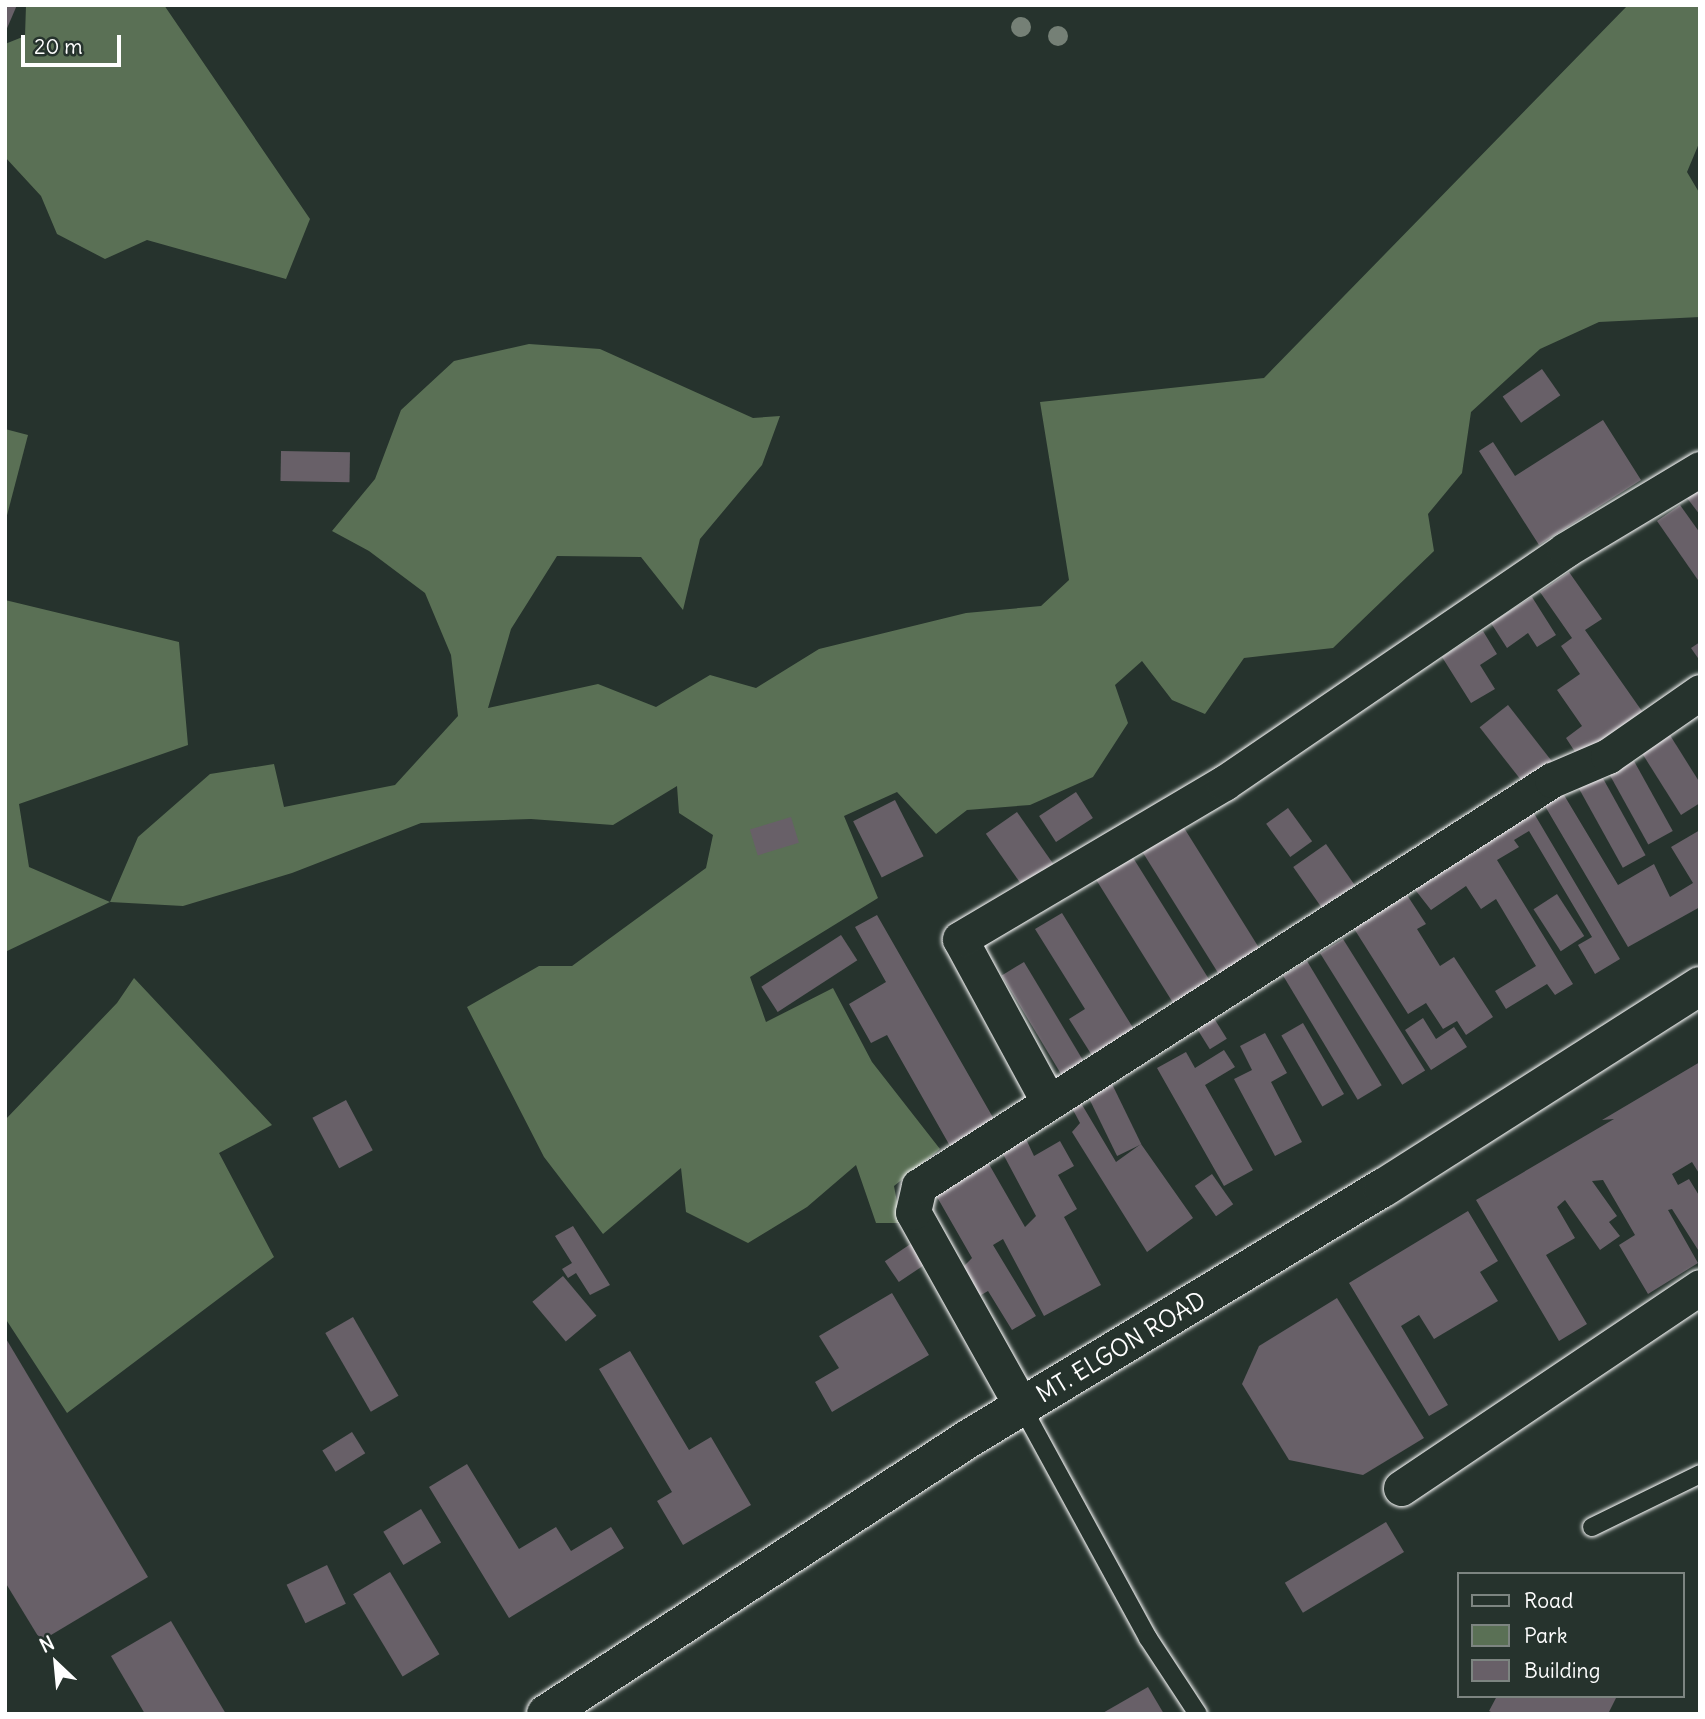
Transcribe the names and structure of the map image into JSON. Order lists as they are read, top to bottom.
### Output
{
  "streets": {
    "street": ["MT. ELGON ROAD"]
  },
  "legend": ["Road", "Park", "Building"],
  "scale_bar": "20 m",
  "north": "top left"
}
